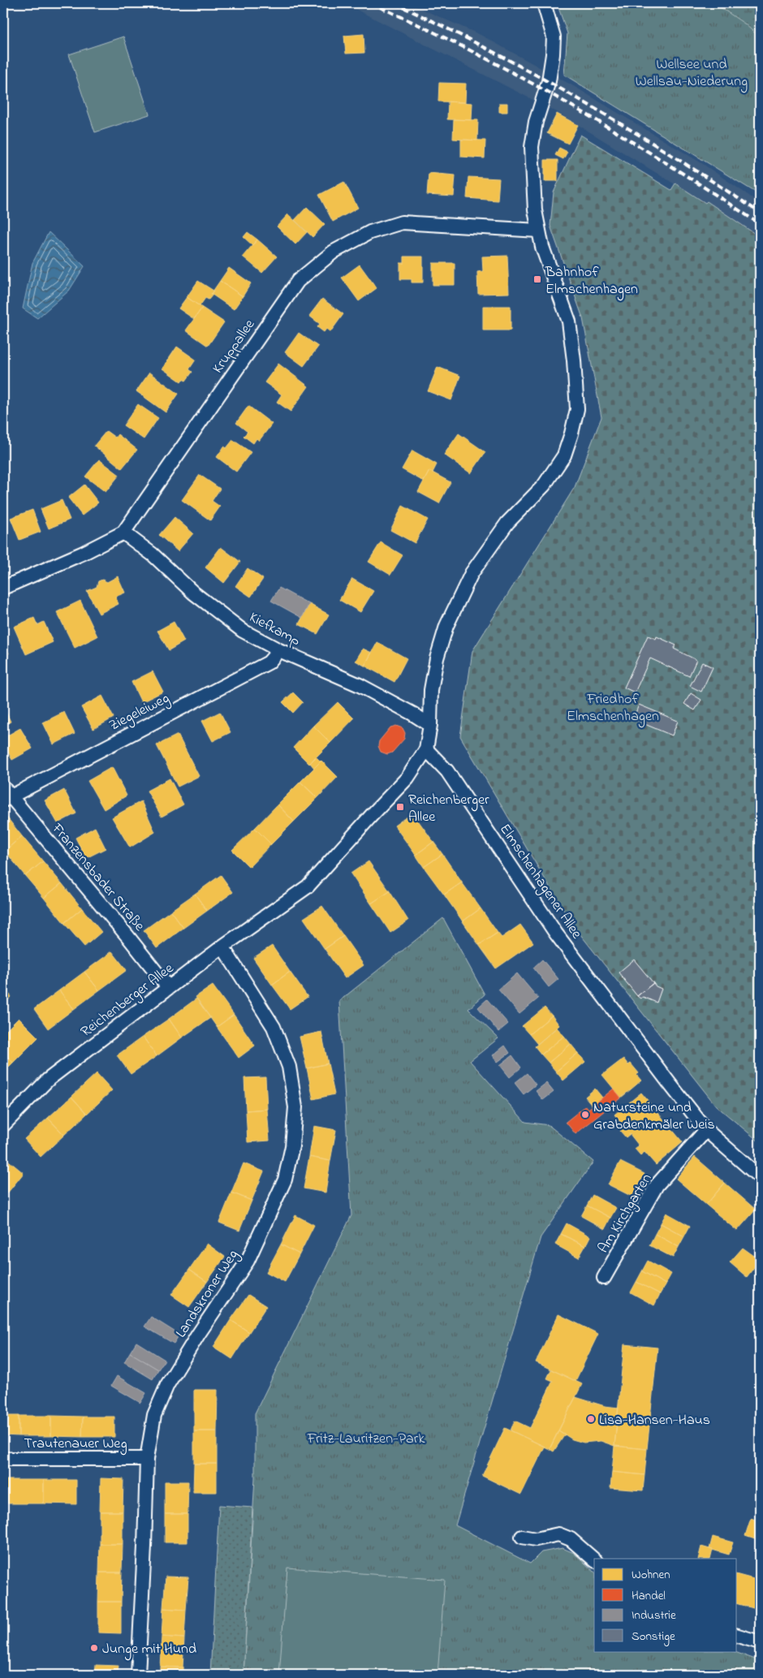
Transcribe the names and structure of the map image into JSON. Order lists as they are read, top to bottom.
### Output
{
  "streets": {
    "street": [
      "Kruppallee",
      "Kiefkamp",
      "Ziegeleiweg",
      "Franzensbader Straße",
      "Elmschenhagener Allee",
      "Reichenberger Allee",
      "Am Kirchgarten",
      "Landskroner Weg",
      "Trautenauer Weg"
    ]
  },
  "crossings": [
    ["Kruppallee", "Kiefkamp"],
    ["Kiefkamp", "Ziegeleiweg"],
    ["Ziegeleiweg", "Franzensbader Straße"],
    ["Franzensbader Straße", "Reichenberger Allee"],
    ["Elmschenhagener Allee", "Reichenberger Allee"],
    ["Elmschenhagener Allee", "Am Kirchgarten"],
    ["Reichenberger Allee", "Landskroner Weg"],
    ["Landskroner Weg", "Trautenauer Weg"]
  ],
  "parks": ["Wellsee und Wellsau-Niederung", "Friedhof Elmschenhagen", "Fritz-Lauritzen-Park"],
  "places": {
    "transit": ["Bahnhof Elmschenhagen", "Reichenberger Allee"],
    "other": ["Natursteine und Grabdenkmäler Weis", "Lisa-Hansen-Haus", "Junge mit Hund"]
  },
  "legend": [
    "Wohnen",
    "Handel",
    "Industrie",
    "Sonstige"
  ]
}
